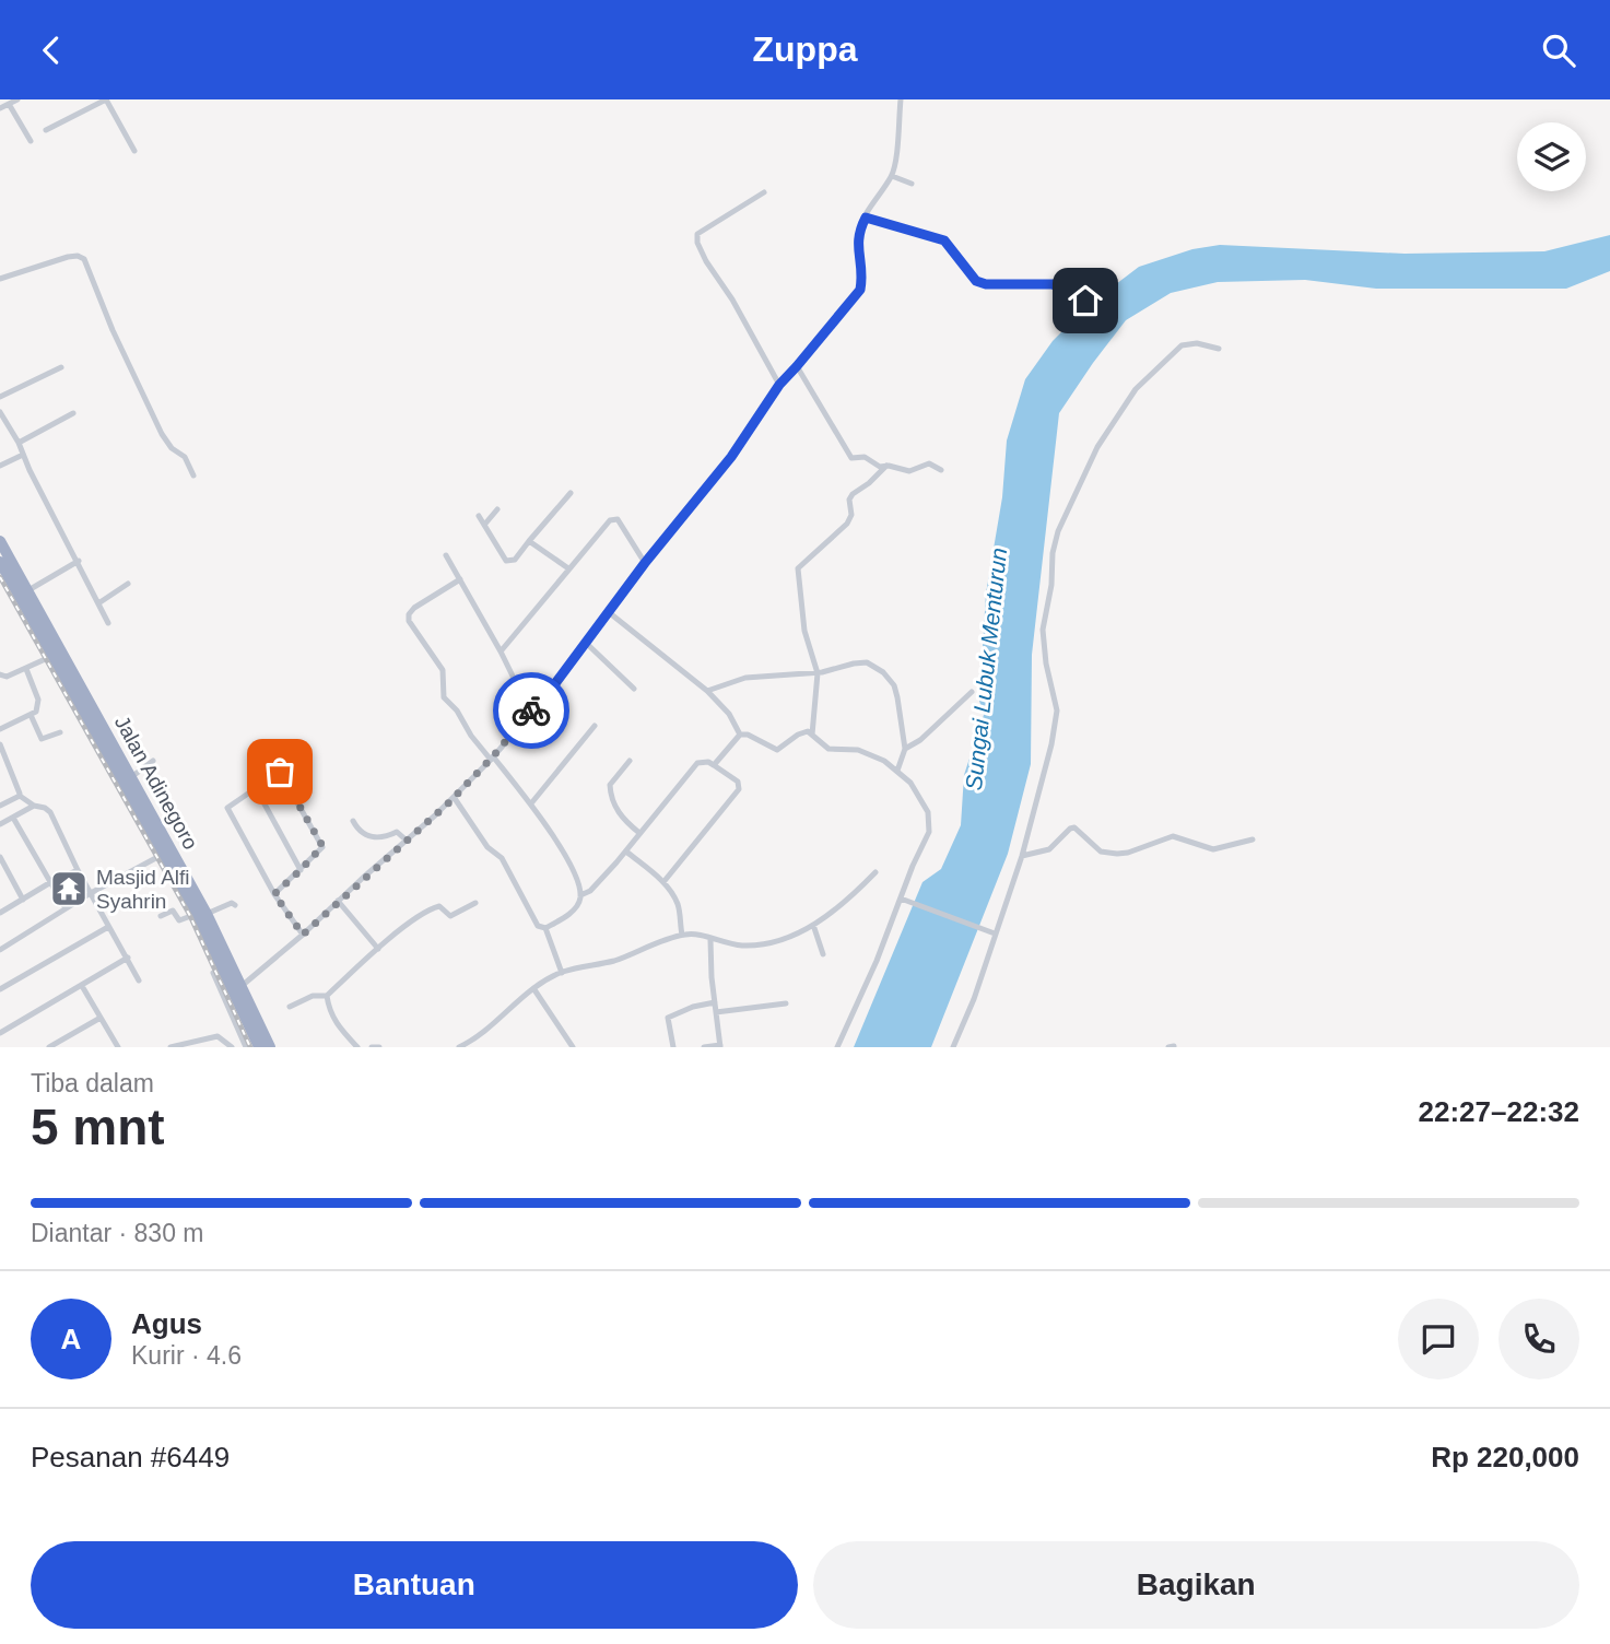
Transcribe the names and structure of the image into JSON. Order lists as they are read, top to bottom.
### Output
{
  "streets": {
    "highway": ["Jalan Adinegoro"]
  },
  "water": ["Sungai Lubuk Menturun"],
  "places": {
    "temple": ["Masjid Alfi Syahrin"]
  },
  "page": {
    "header": "Zuppa",
    "heading": ["5 mnt", "Tiba dalam", "22:27–22:32"],
    "panel": [
      "Agus",
      "Kurir · 4.6",
      "Pesanan #6449",
      "Rp 220,000"
    ],
    "bar": "Diantar · 830 m",
    "round": "A",
    "buttons": ["Bantuan", "Bagikan"]
  }
}
